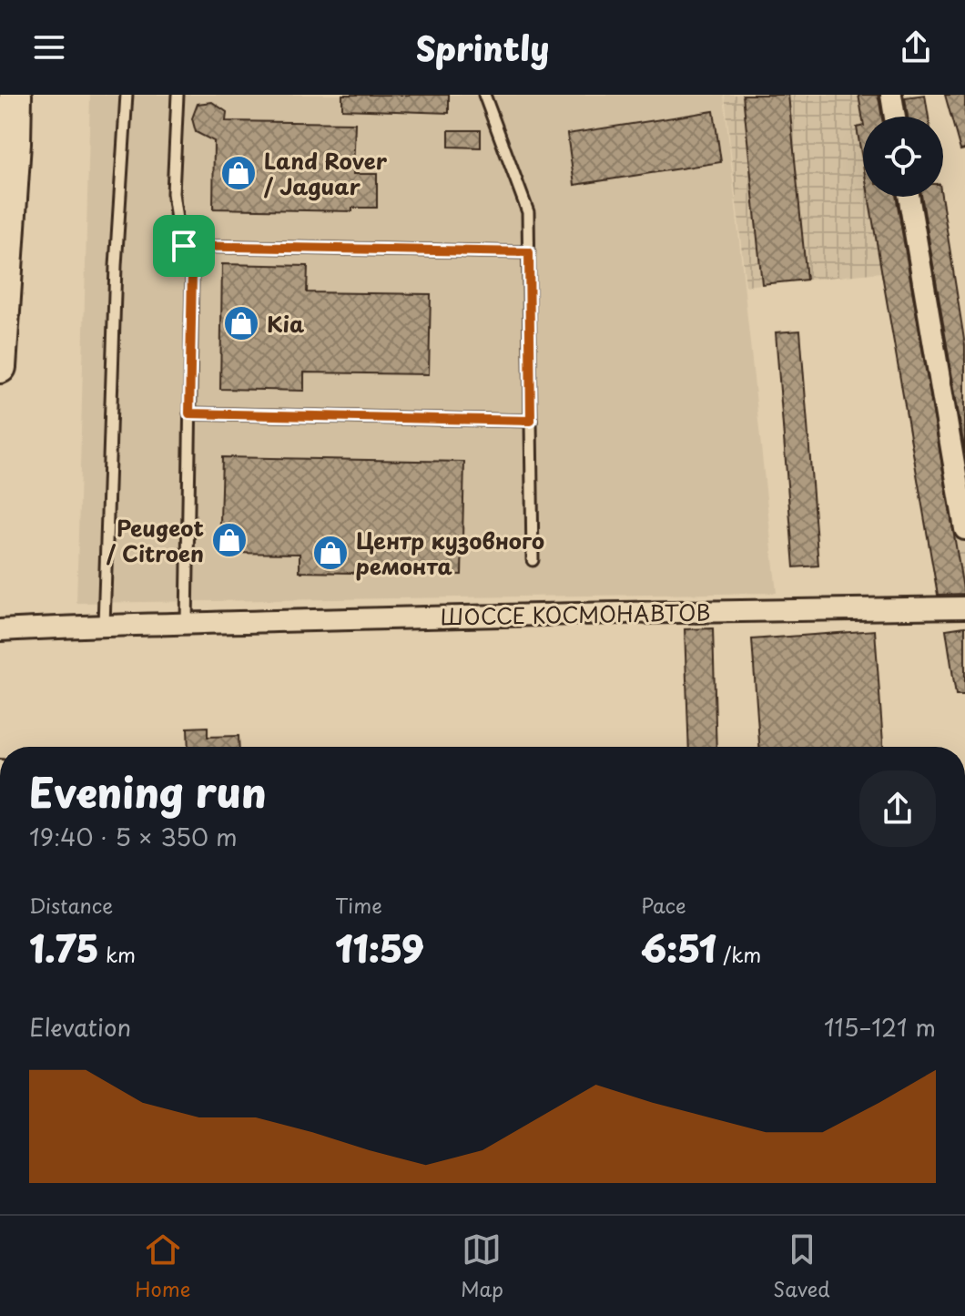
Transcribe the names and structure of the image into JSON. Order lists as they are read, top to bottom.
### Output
{
  "streets": {
    "street": ["ШОССЕ КОСМОНАВТОВ"]
  },
  "places": {
    "shop": [
      "Land Rover / Jaguar",
      "Kia",
      "Peugeot / Citroen",
      "Центр кузовного ремонта"
    ]
  },
  "page": {
    "header": "Sprintly",
    "heading": ["Evening run", "19:40 · 5 × 350 m"],
    "stats": [
      ["Distance", "1.75 km"],
      ["Time", "11:59"],
      ["Pace", "6:51 /km"]
    ],
    "chart": ["Elevation", "115–121 m"],
    "tabs": ["Home", "Map", "Saved"]
  }
}
